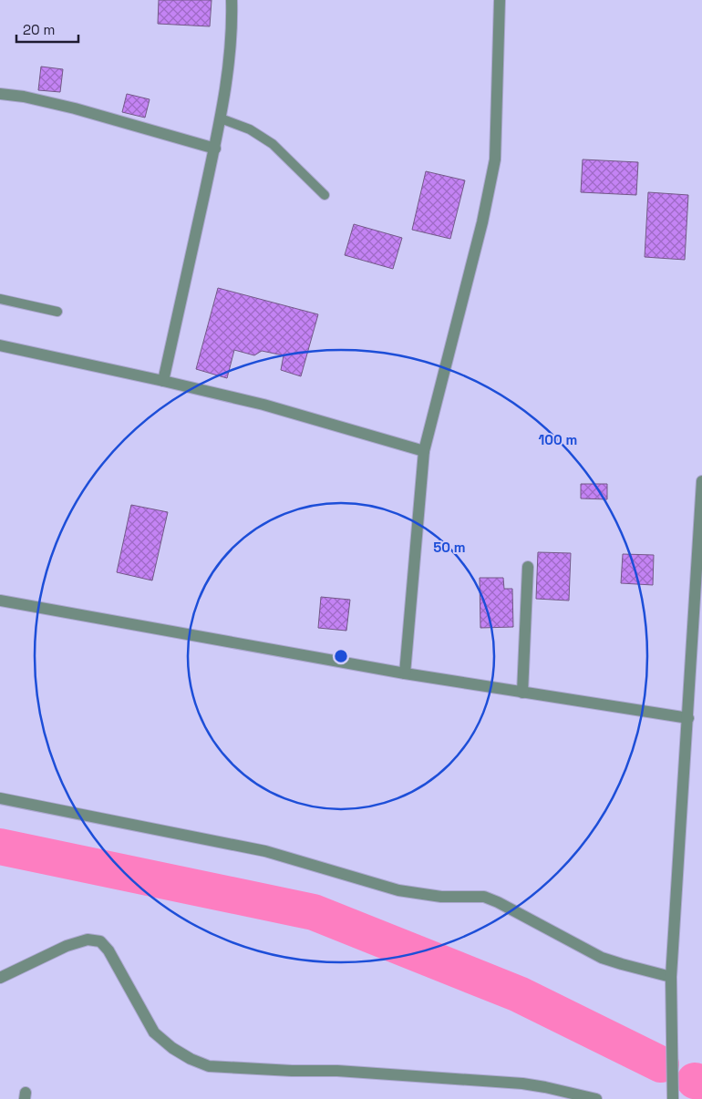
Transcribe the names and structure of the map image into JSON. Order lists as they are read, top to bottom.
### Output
{
  "scale_bar": "20 m",
  "rings": ["100 m", "50 m"]
}
